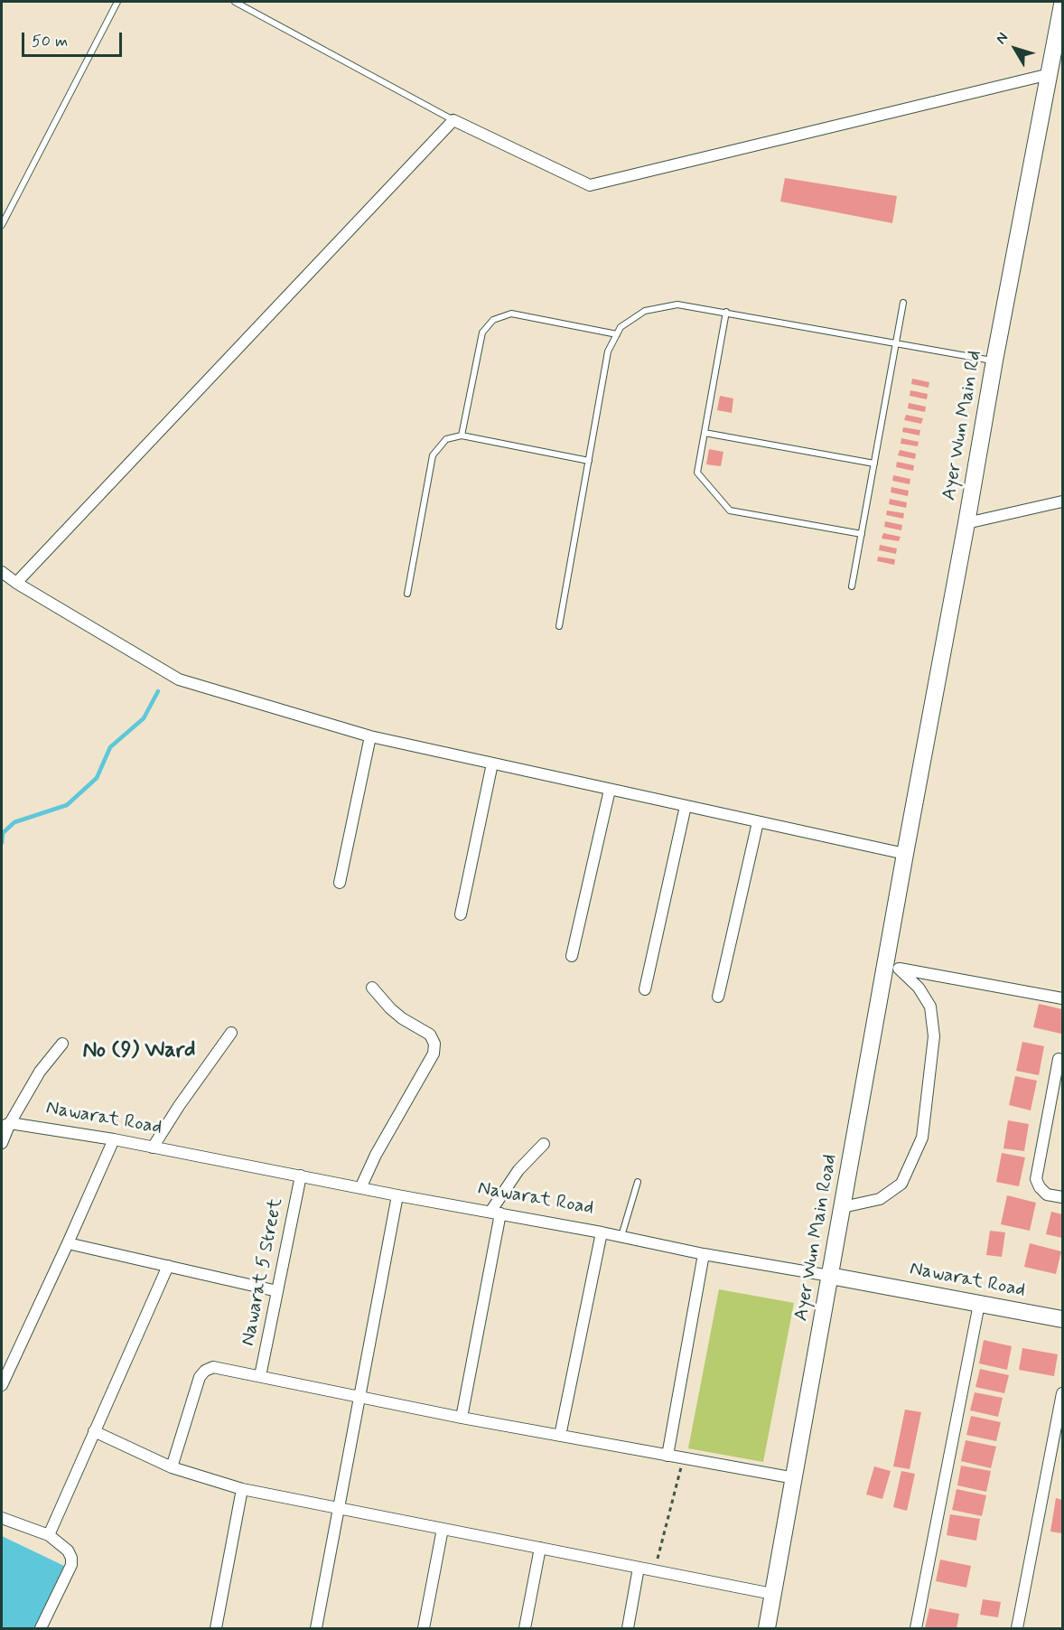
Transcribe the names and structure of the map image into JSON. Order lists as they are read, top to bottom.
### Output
{
  "streets": {
    "main road": ["Ayer Wun Main Rd", "Nawarat Road", "Ayer Wun Main Road"],
    "street": ["Nawarat 5 Street"]
  },
  "crossings": [
    ["Ayer Wun Main Rd", "Ayer Wun Main Road"],
    ["Nawarat Road", "Ayer Wun Main Road"],
    ["Nawarat Road", "Nawarat 5 Street"]
  ],
  "districts": ["No (9) Ward"],
  "scale_bar": "50 m",
  "north": "top left"
}
